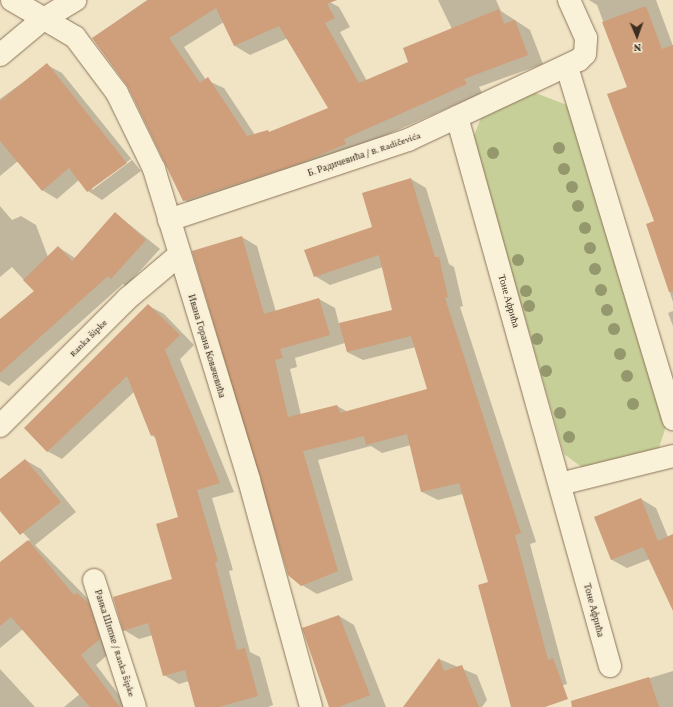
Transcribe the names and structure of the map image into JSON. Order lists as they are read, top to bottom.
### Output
{
  "streets": {
    "street": [
      "Б. Радичевића / B. Radičevića",
      "Тоне Афрића",
      "Ranka Šipke",
      "Ивана Горана Ковачевића",
      "Ранка Шипке / Ranka Šipke"
    ]
  },
  "crossings": [
    ["Б. Радичевића / B. Radičevića", "Тоне Афрића"],
    ["Б. Радичевића / B. Radičevića", "Ивана Горана Ковачевића"],
    ["Ranka Šipke", "Ивана Горана Ковачевића"]
  ],
  "north": "bottom"
}
